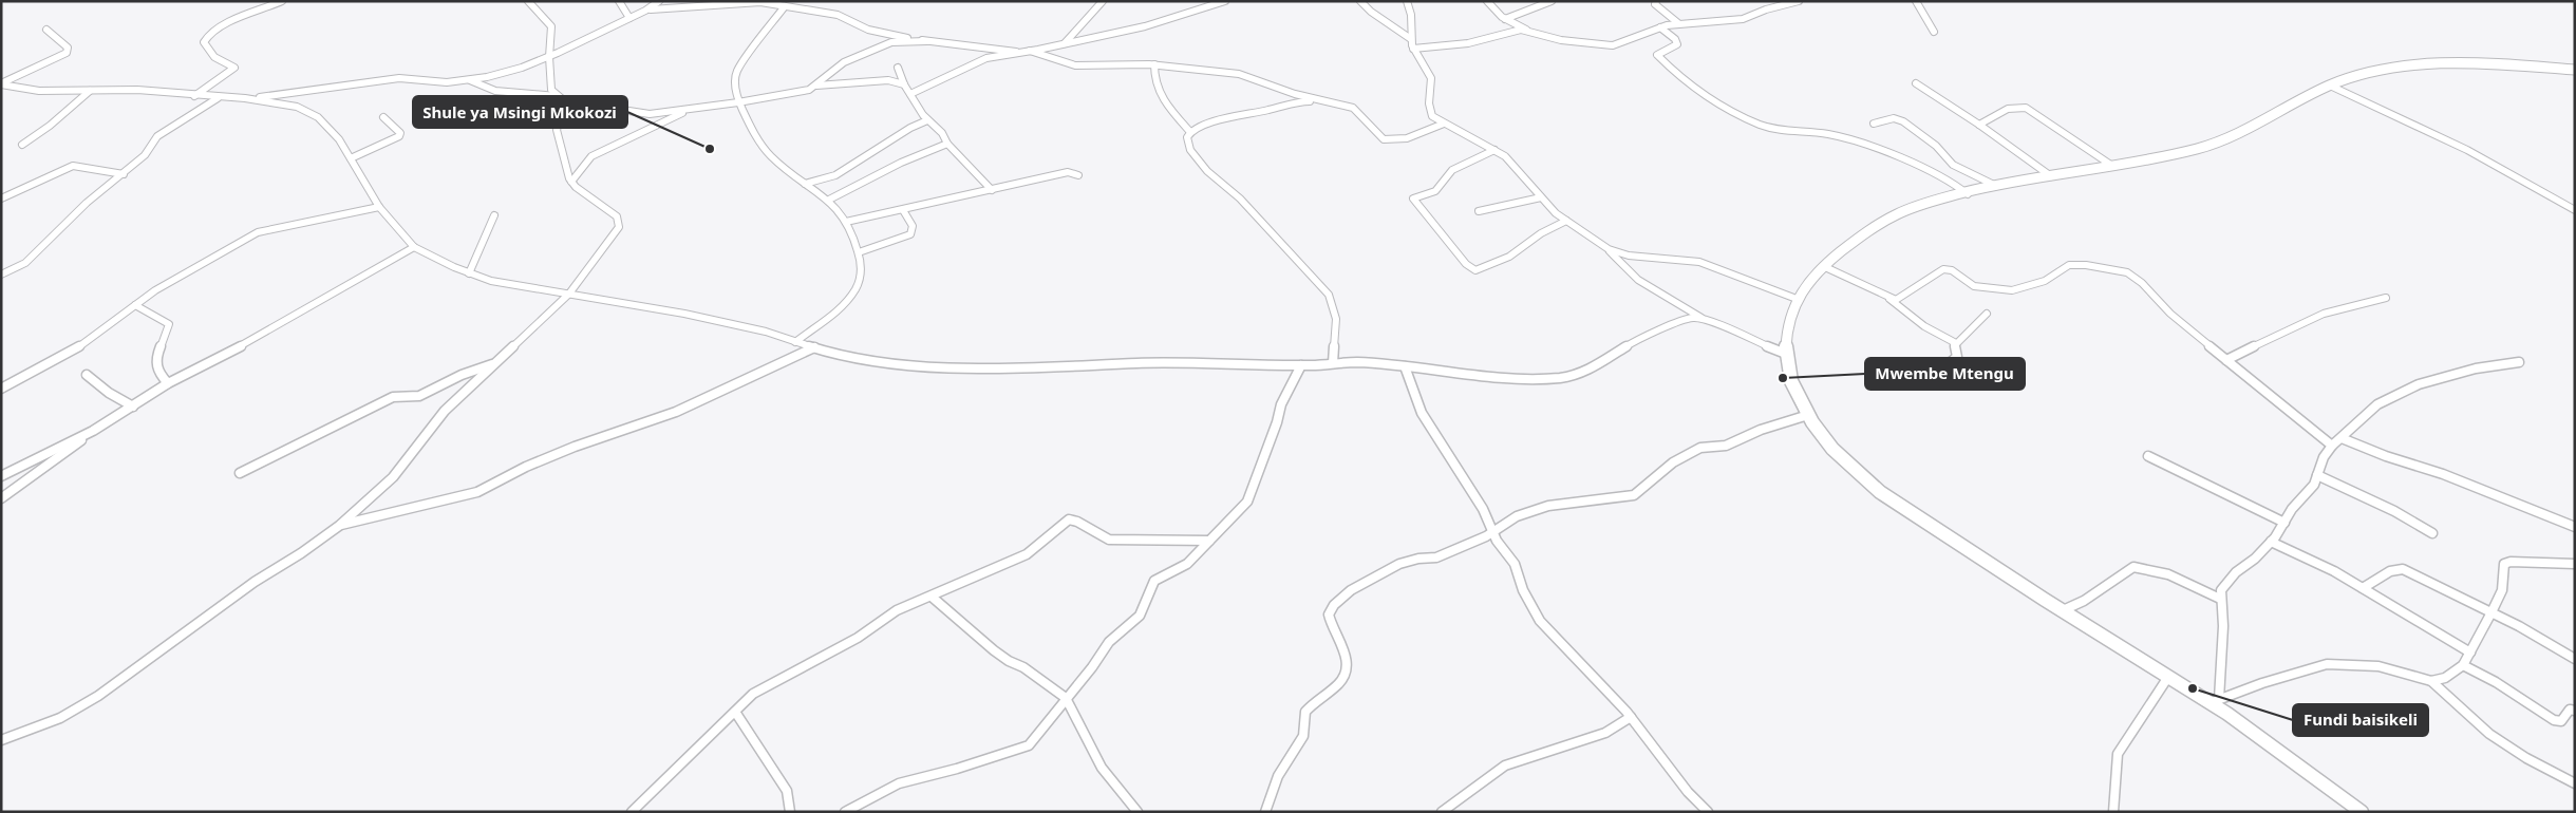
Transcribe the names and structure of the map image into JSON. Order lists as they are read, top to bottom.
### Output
{
  "places": ["Shule ya Msingi Mkokozi", "Mwembe Mtengu", "Fundi baisikeli"]
}
